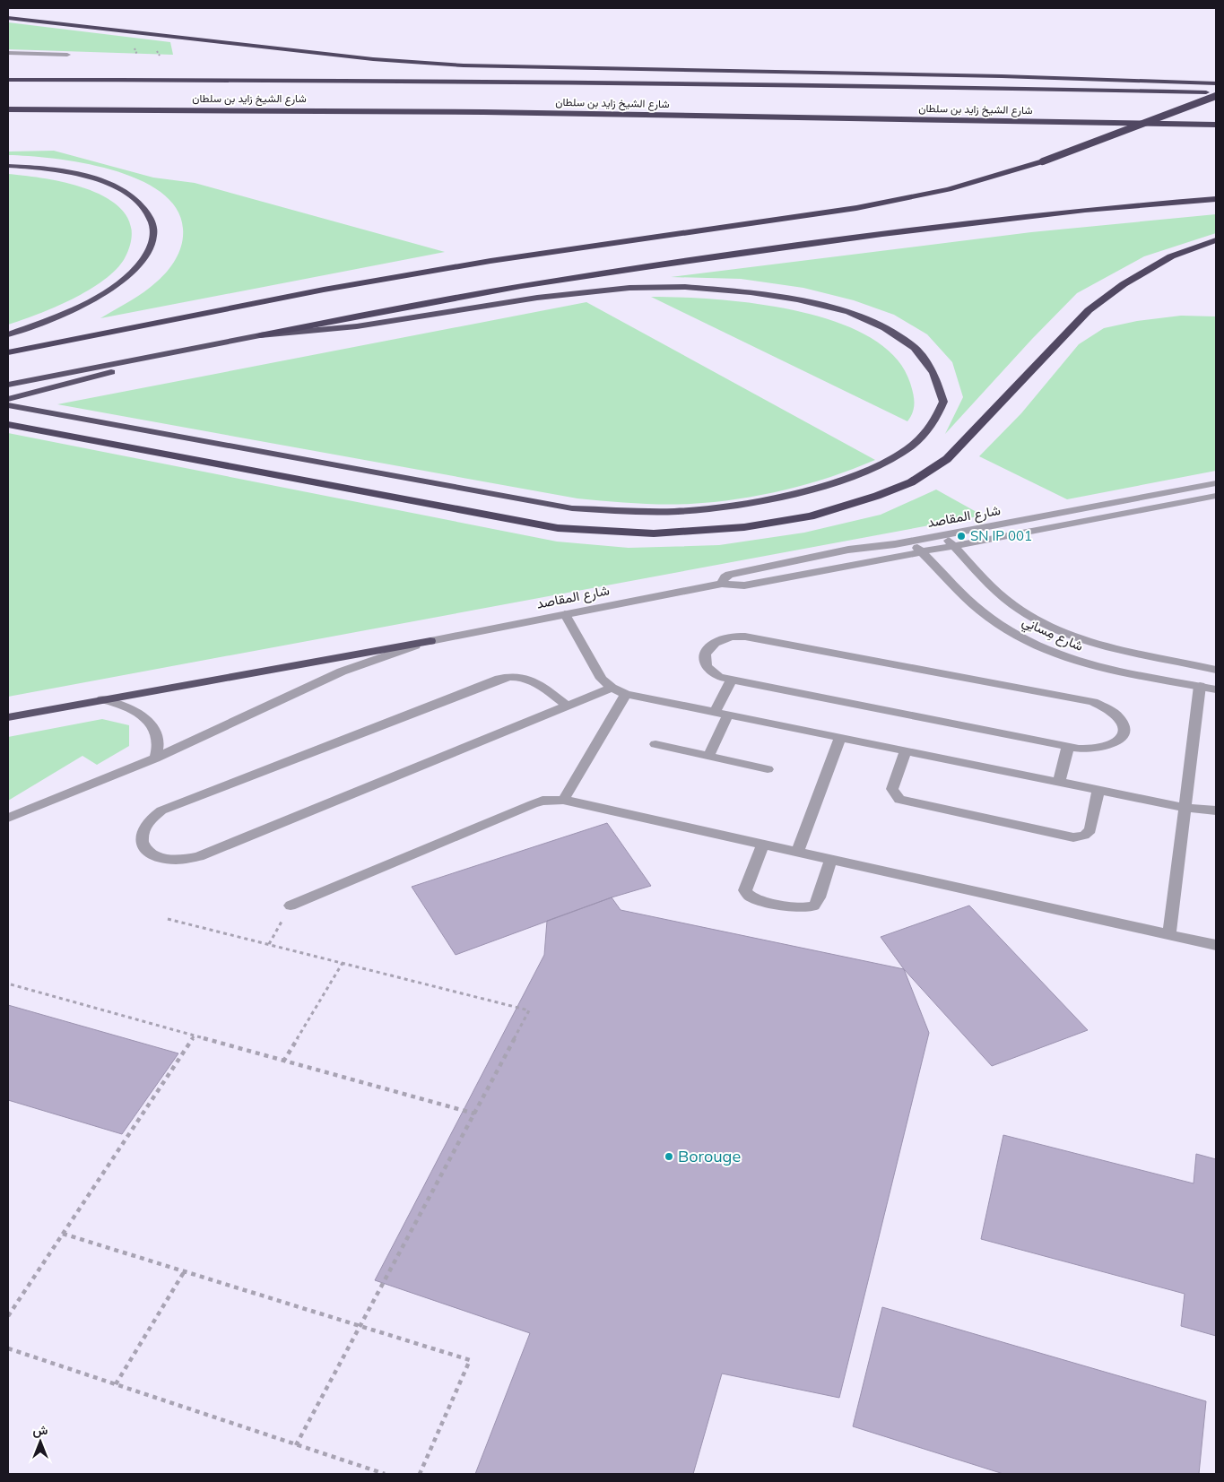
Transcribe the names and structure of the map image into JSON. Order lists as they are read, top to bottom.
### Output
{
  "streets": {
    "highway": ["شارع الشيخ زايد بن سلطان"],
    "street": ["شارع المقاصد", "شارع مِسانِي"]
  },
  "crossings": [
    ["شارع المقاصد", "شارع مِسانِي"]
  ],
  "places": ["SN IP 001", "Borouge"],
  "north": "top"
}
